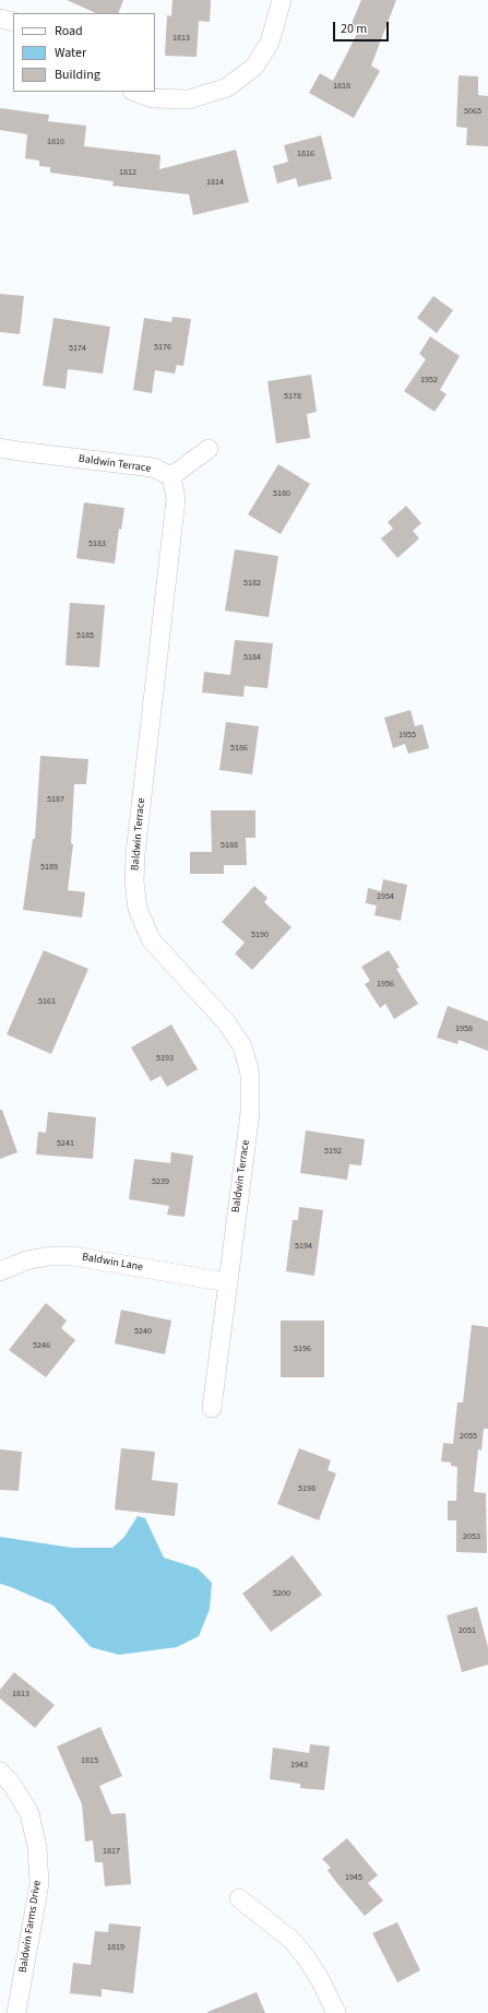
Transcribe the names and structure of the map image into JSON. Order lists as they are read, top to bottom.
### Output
{
  "streets": {
    "street": ["Baldwin Terrace", "Baldwin Lane", "Baldwin Farms Drive"]
  },
  "crossings": [
    ["Baldwin Terrace", "Baldwin Lane"]
  ],
  "house_numbers": [
    "1813",
    "1818",
    "5065",
    "1810",
    "1816",
    "1812",
    "1814",
    "5176",
    "5174",
    "1952",
    "5178",
    "5180",
    "5183",
    "5182",
    "5185",
    "5184",
    "1955",
    "5186",
    "5187",
    "5188",
    "5189",
    "1954",
    "5190",
    "1956",
    "5161",
    "1958",
    "5193",
    "5241",
    "5192",
    "5239",
    "5194",
    "5240",
    "5246",
    "5196",
    "2055",
    "5198",
    "2053",
    "5200",
    "2051",
    "1813",
    "1815",
    "1943",
    "1817",
    "1945",
    "1819"
  ],
  "legend": ["Road", "Water", "Building"],
  "scale_bar": "20 m"
}
